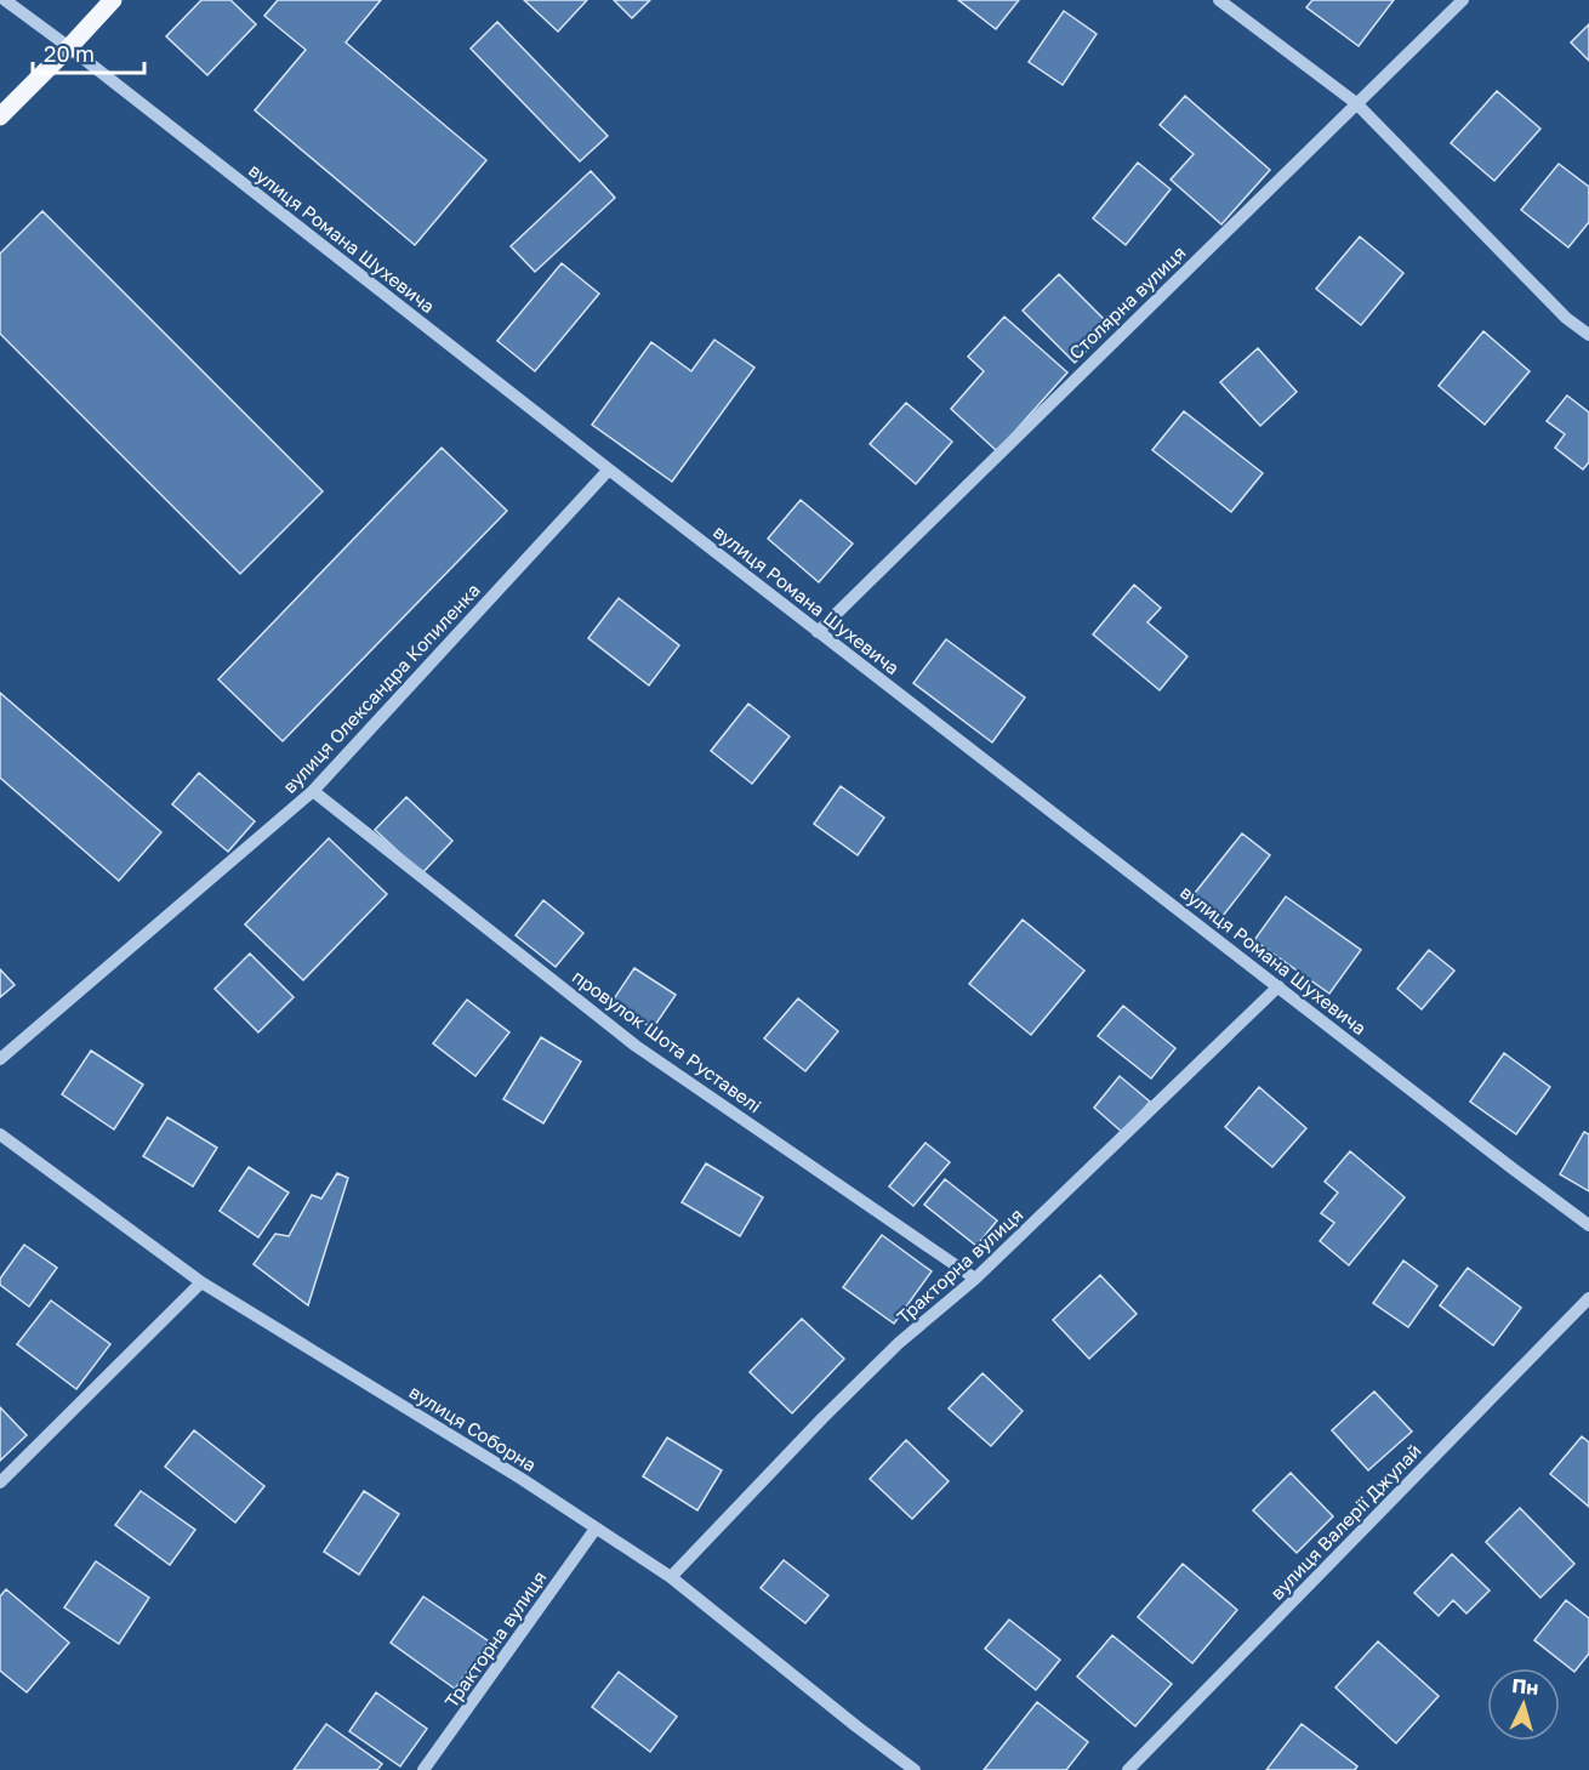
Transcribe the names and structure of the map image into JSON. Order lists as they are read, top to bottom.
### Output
{
  "streets": {
    "street": [
      "вулиця Романа Шухевича",
      "Столярна вулиця",
      "вулиця Олександра Копиленка",
      "провулок Шота Руставелі",
      "Тракторна вулиця",
      "вулиця Соборна",
      "вулиця Валерії Джулай"
    ]
  },
  "crossings": [
    ["вулиця Романа Шухевича", "Столярна вулиця"],
    ["вулиця Романа Шухевича", "вулиця Олександра Копиленка"],
    ["вулиця Романа Шухевича", "Тракторна вулиця"],
    ["вулиця Олександра Копиленка", "провулок Шота Руставелі"],
    ["провулок Шота Руставелі", "Тракторна вулиця"],
    ["Тракторна вулиця", "вулиця Соборна"]
  ],
  "scale_bar": "20 m",
  "north": "top"
}
